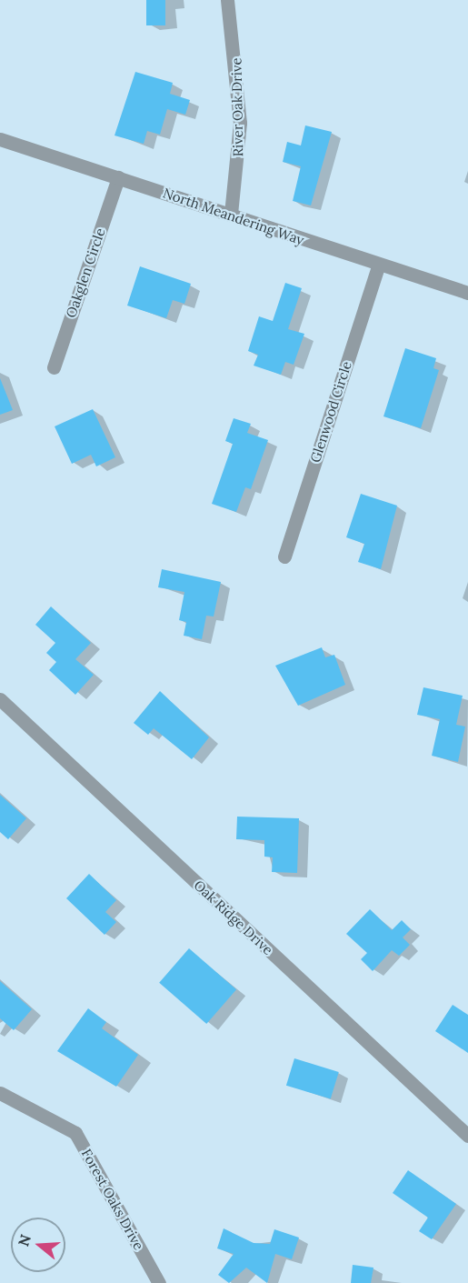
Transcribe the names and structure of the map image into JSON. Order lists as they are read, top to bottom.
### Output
{
  "streets": {
    "street": [
      "River Oak Drive",
      "North Meandering Way",
      "Oakglen Circle",
      "Glenwood Circle",
      "Oak Ridge Drive",
      "Forest Oaks Drive"
    ]
  },
  "crossings": [
    ["River Oak Drive", "North Meandering Way"],
    ["North Meandering Way", "Oakglen Circle"],
    ["North Meandering Way", "Glenwood Circle"]
  ],
  "north": "left"
}
